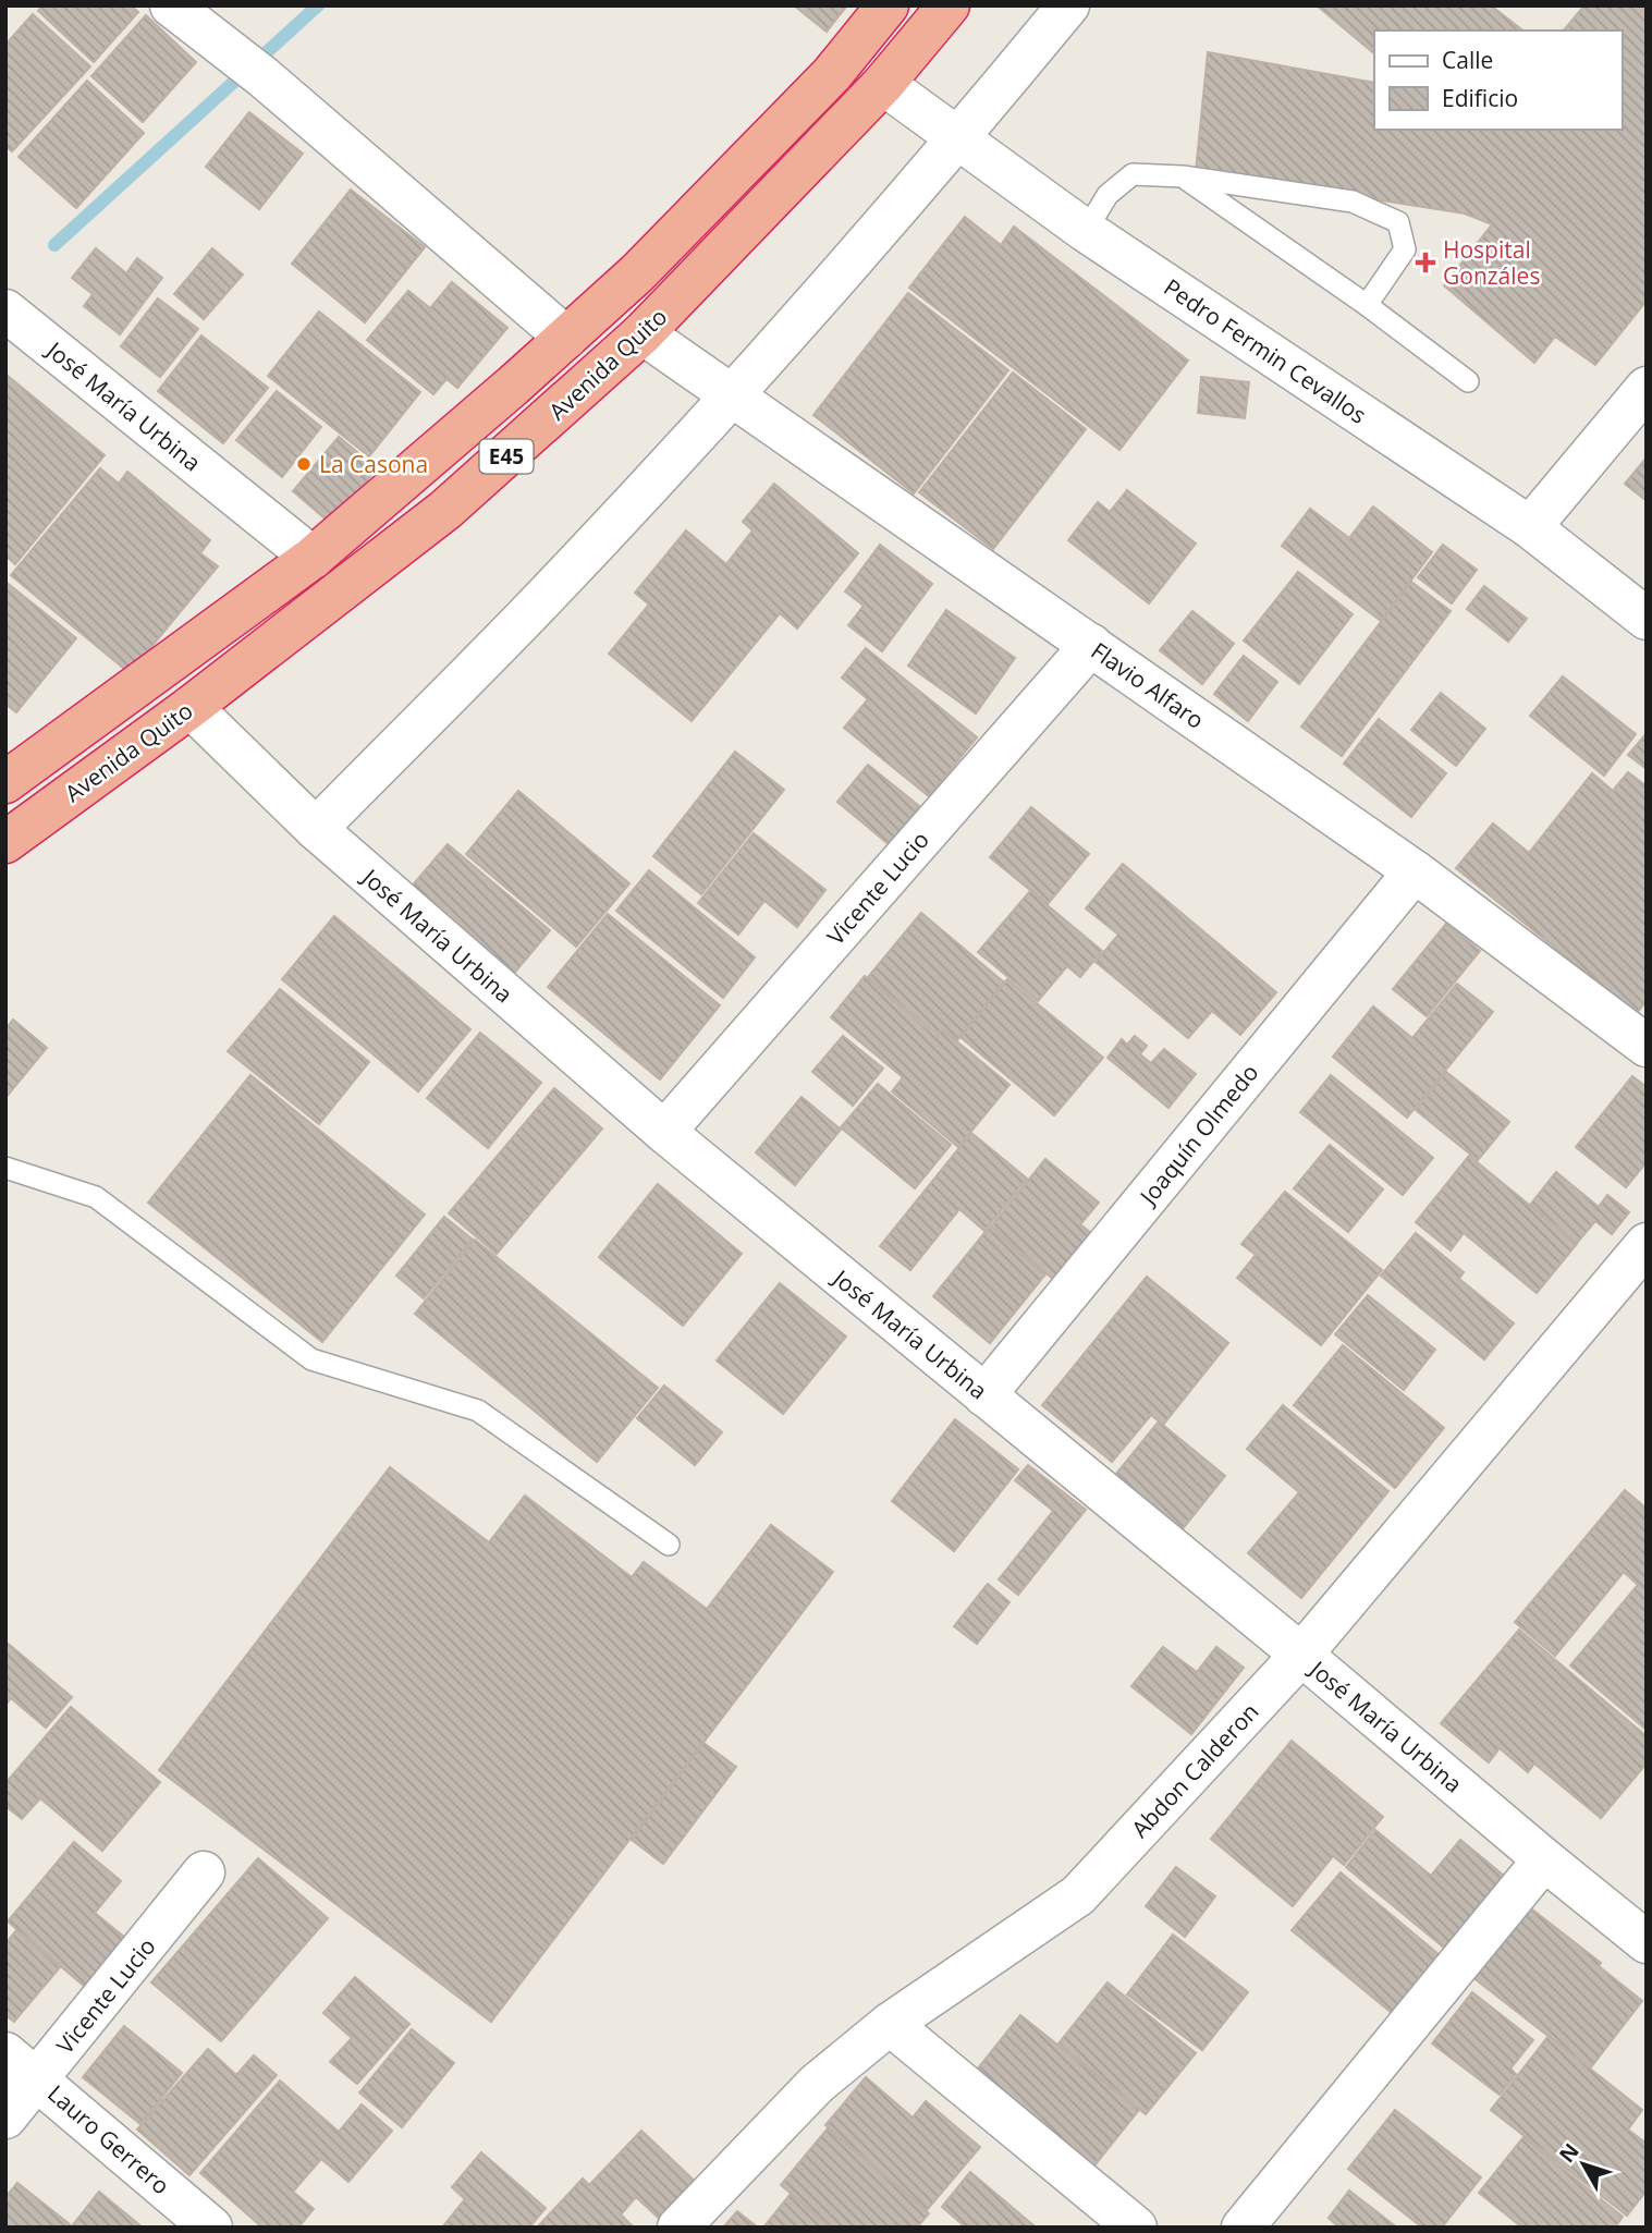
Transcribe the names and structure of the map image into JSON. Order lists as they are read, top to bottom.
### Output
{
  "streets": {
    "highway": ["Avenida Quito", "E45"],
    "street": [
      "Pedro Fermin Cevallos",
      "José María Urbina",
      "Flavio Alfaro",
      "Vicente Lucio",
      "Joaquín Olmedo",
      "Abdon Calderon",
      "Lauro Gerrero"
    ]
  },
  "crossings": [
    ["Pedro Fermin Cevallos", "Avenida Quito"],
    ["Avenida Quito", "José María Urbina"],
    ["Avenida Quito", "Flavio Alfaro"],
    ["José María Urbina", "Vicente Lucio"],
    ["José María Urbina", "Joaquín Olmedo"],
    ["José María Urbina", "Abdon Calderon"],
    ["Flavio Alfaro", "Vicente Lucio"],
    ["Flavio Alfaro", "Joaquín Olmedo"],
    ["Vicente Lucio", "Lauro Gerrero"]
  ],
  "places": {
    "health": ["Hospital Gonzáles"],
    "other": ["La Casona"]
  },
  "legend": ["Calle", "Edificio"],
  "north": "top left"
}
